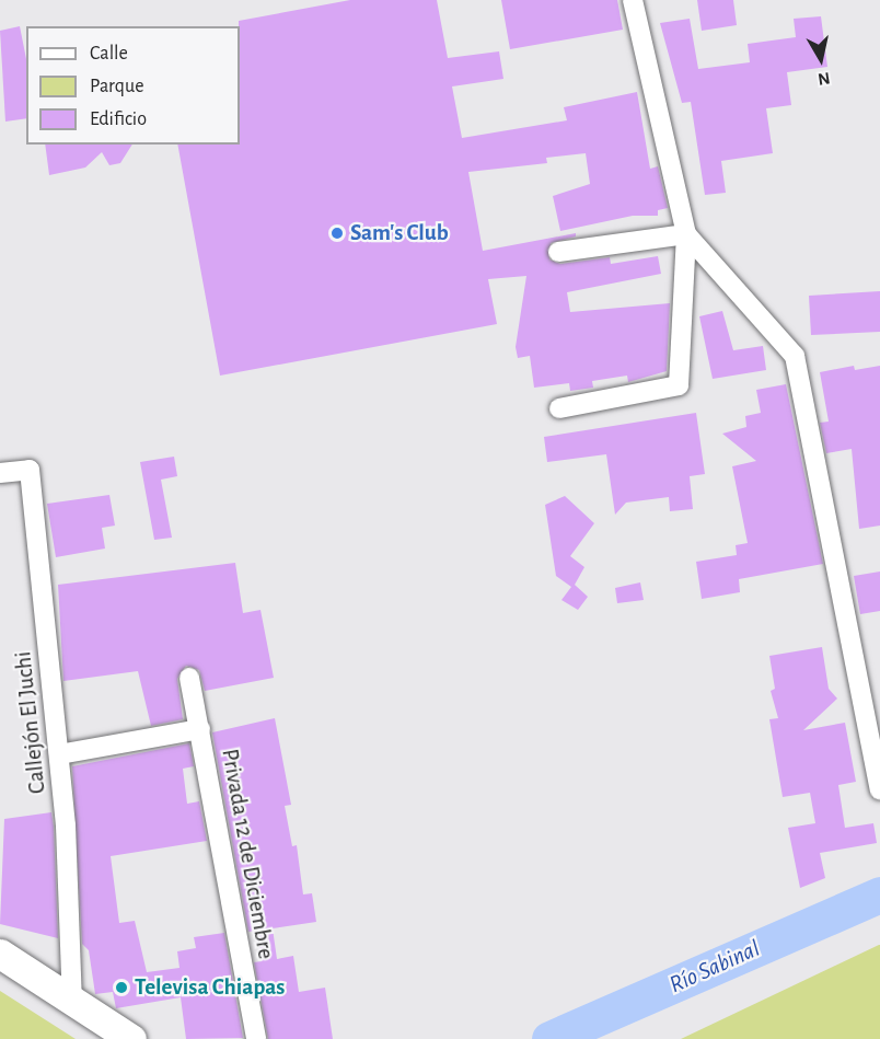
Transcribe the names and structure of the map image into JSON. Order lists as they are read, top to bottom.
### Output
{
  "streets": {
    "street": ["Callejón El Juchi", "Privada 12 de Diciembre"]
  },
  "water": ["Río Sabinal"],
  "places": ["Sam's Club", "Televisa Chiapas"],
  "legend": ["Calle", "Parque", "Edificio"],
  "north": "bottom"
}
